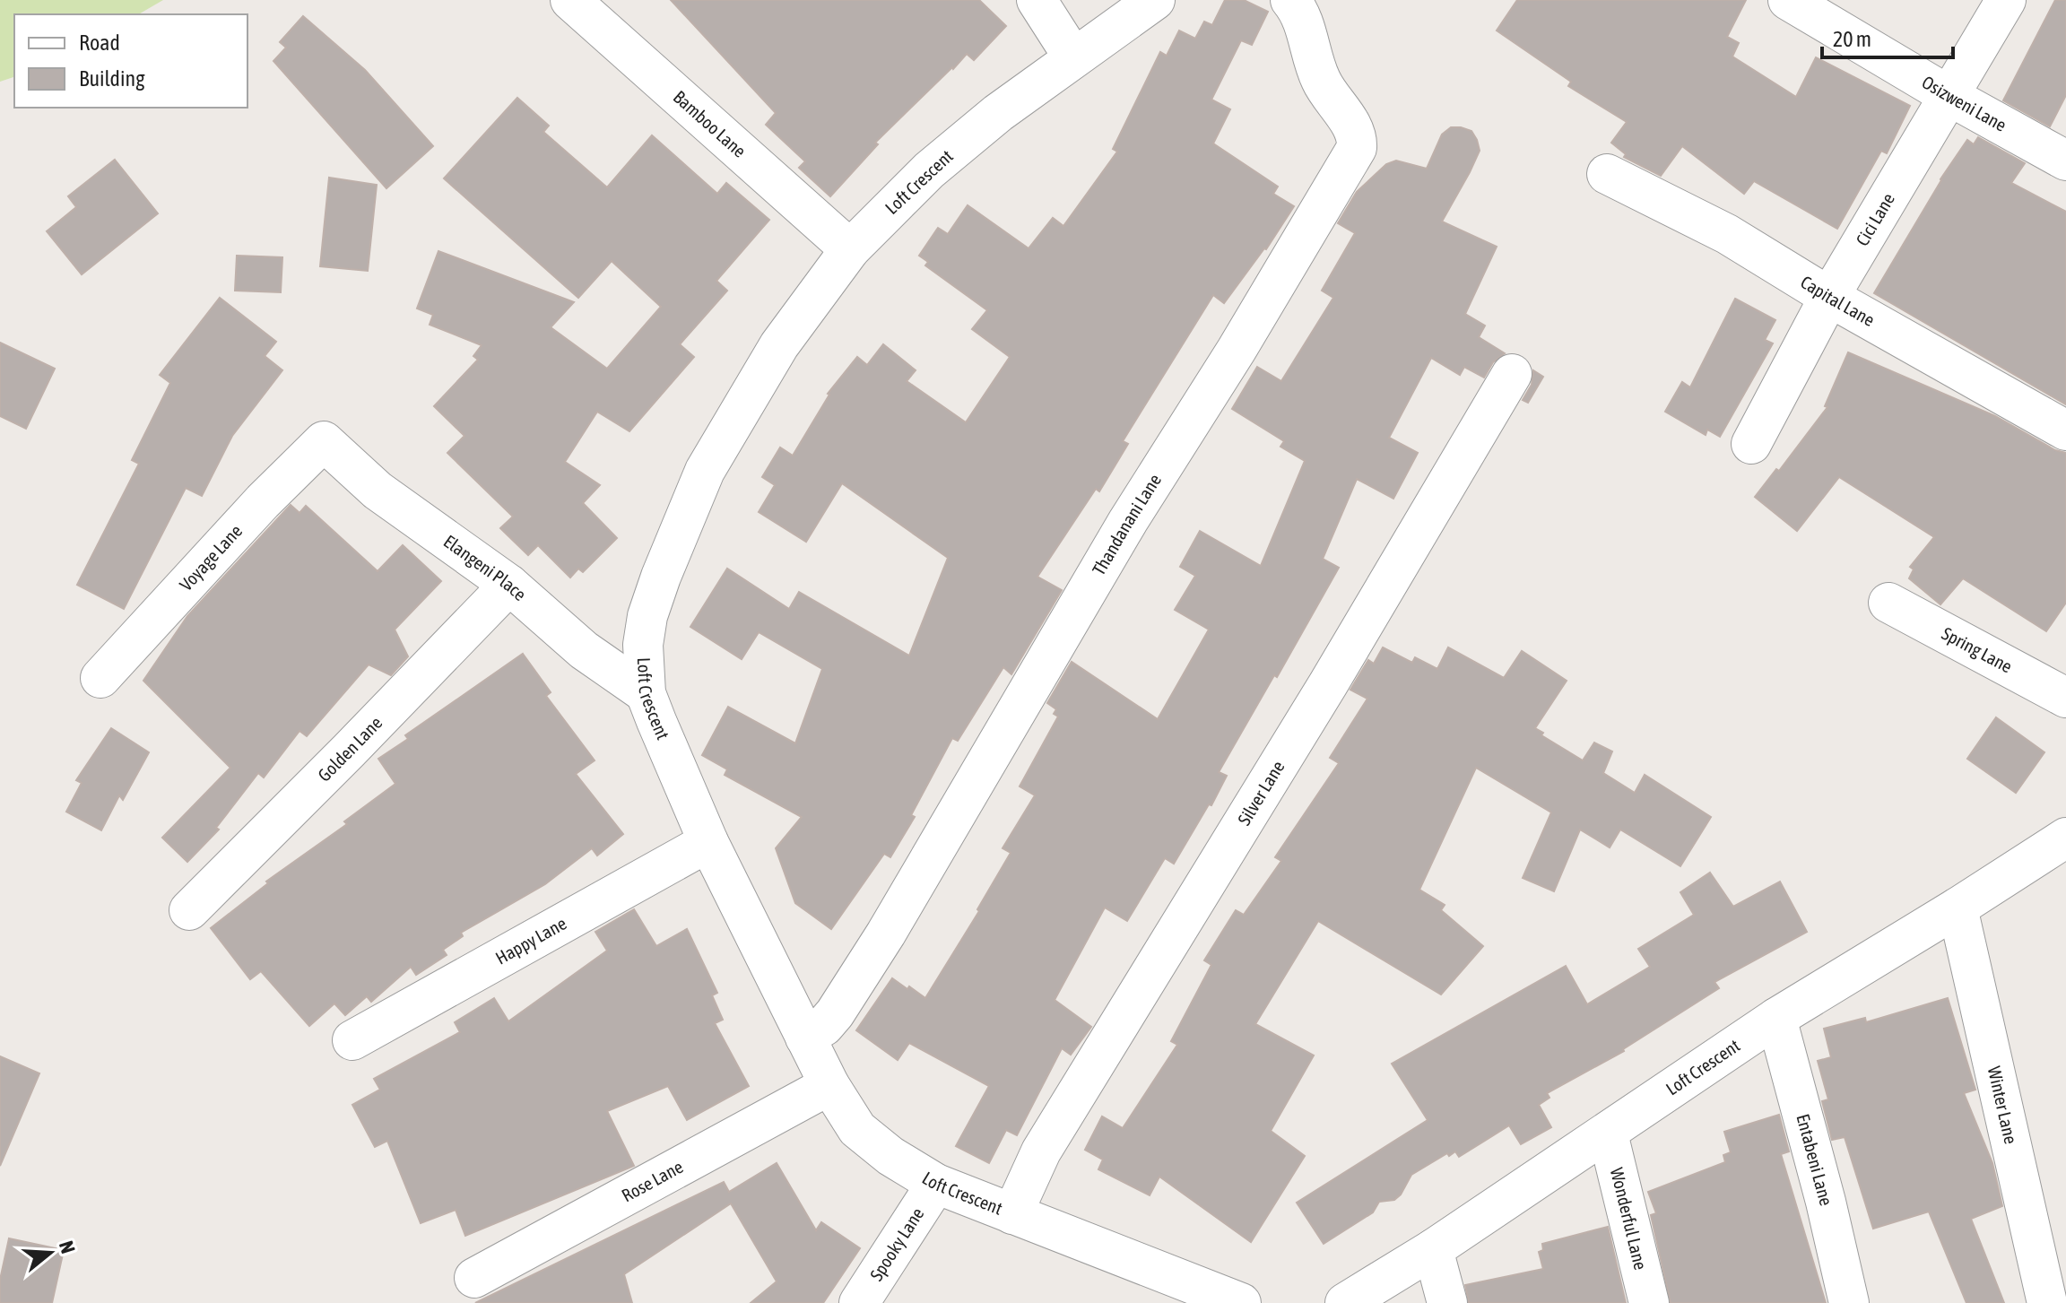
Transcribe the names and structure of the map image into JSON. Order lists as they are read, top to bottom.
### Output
{
  "streets": {
    "street": [
      "Osizweni Lane",
      "Bamboo Lane",
      "Loft Crescent",
      "Cici Lane",
      "Capital Lane",
      "Thandanani Lane",
      "Voyage Lane",
      "Elangeni Place",
      "Spring Lane",
      "Golden Lane",
      "Silver Lane",
      "Happy Lane",
      "Winter Lane",
      "Entabeni Lane",
      "Rose Lane",
      "Wonderful Lane",
      "Spooky Lane"
    ]
  },
  "crossings": [
    ["Osizweni Lane", "Cici Lane"],
    ["Bamboo Lane", "Loft Crescent"],
    ["Loft Crescent", "Thandanani Lane"],
    ["Loft Crescent", "Elangeni Place"],
    ["Loft Crescent", "Silver Lane"],
    ["Loft Crescent", "Happy Lane"],
    ["Loft Crescent", "Winter Lane"],
    ["Loft Crescent", "Entabeni Lane"],
    ["Loft Crescent", "Rose Lane"],
    ["Loft Crescent", "Wonderful Lane"],
    ["Loft Crescent", "Spooky Lane"],
    ["Cici Lane", "Capital Lane"],
    ["Voyage Lane", "Elangeni Place"],
    ["Elangeni Place", "Golden Lane"]
  ],
  "legend": ["Road", "Building"],
  "scale_bar": "20 m",
  "north": "right"
}
